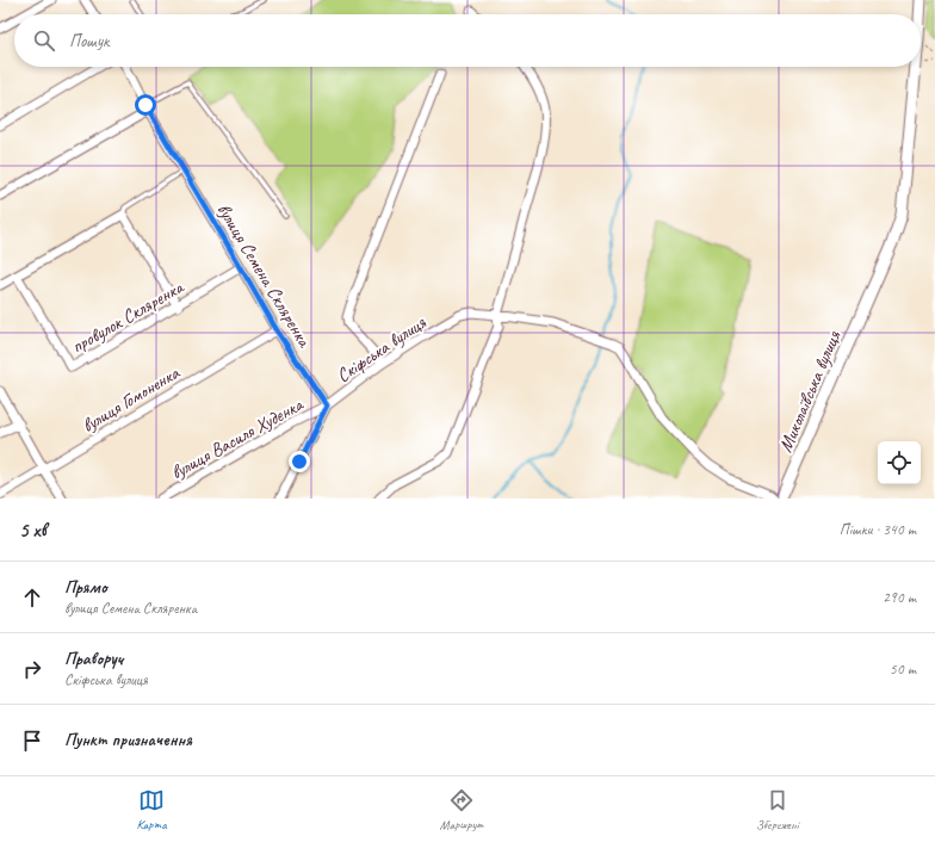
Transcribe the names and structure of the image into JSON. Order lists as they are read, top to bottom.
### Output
{
  "streets": {
    "street": [
      "вулиця Семена Скляренка",
      "провулок Скляренка",
      "Скіфська вулиця",
      "Миколаївська вулиця",
      "вулиця Гомоненка",
      "вулиця Василя Худенка"
    ]
  },
  "crossings": [
    ["вулиця Семена Скляренка", "провулок Скляренка"],
    ["вулиця Семена Скляренка", "Скіфська вулиця"],
    ["вулиця Семена Скляренка", "вулиця Гомоненка"],
    ["вулиця Семена Скляренка", "вулиця Василя Худенка"],
    ["Скіфська вулиця", "вулиця Василя Худенка"]
  ],
  "page": {
    "search": "Пошук",
    "heading": ["5 хв", "Пішки · 340 m"],
    "list": [
      ["Прямо", "вулиця Семена Скляренка", "290 m"],
      ["Праворуч", "Скіфська вулиця", "50 m"],
      "Пункт призначення"
    ],
    "nav": ["Карта", "Маршрут", "Збережені"]
  }
}
